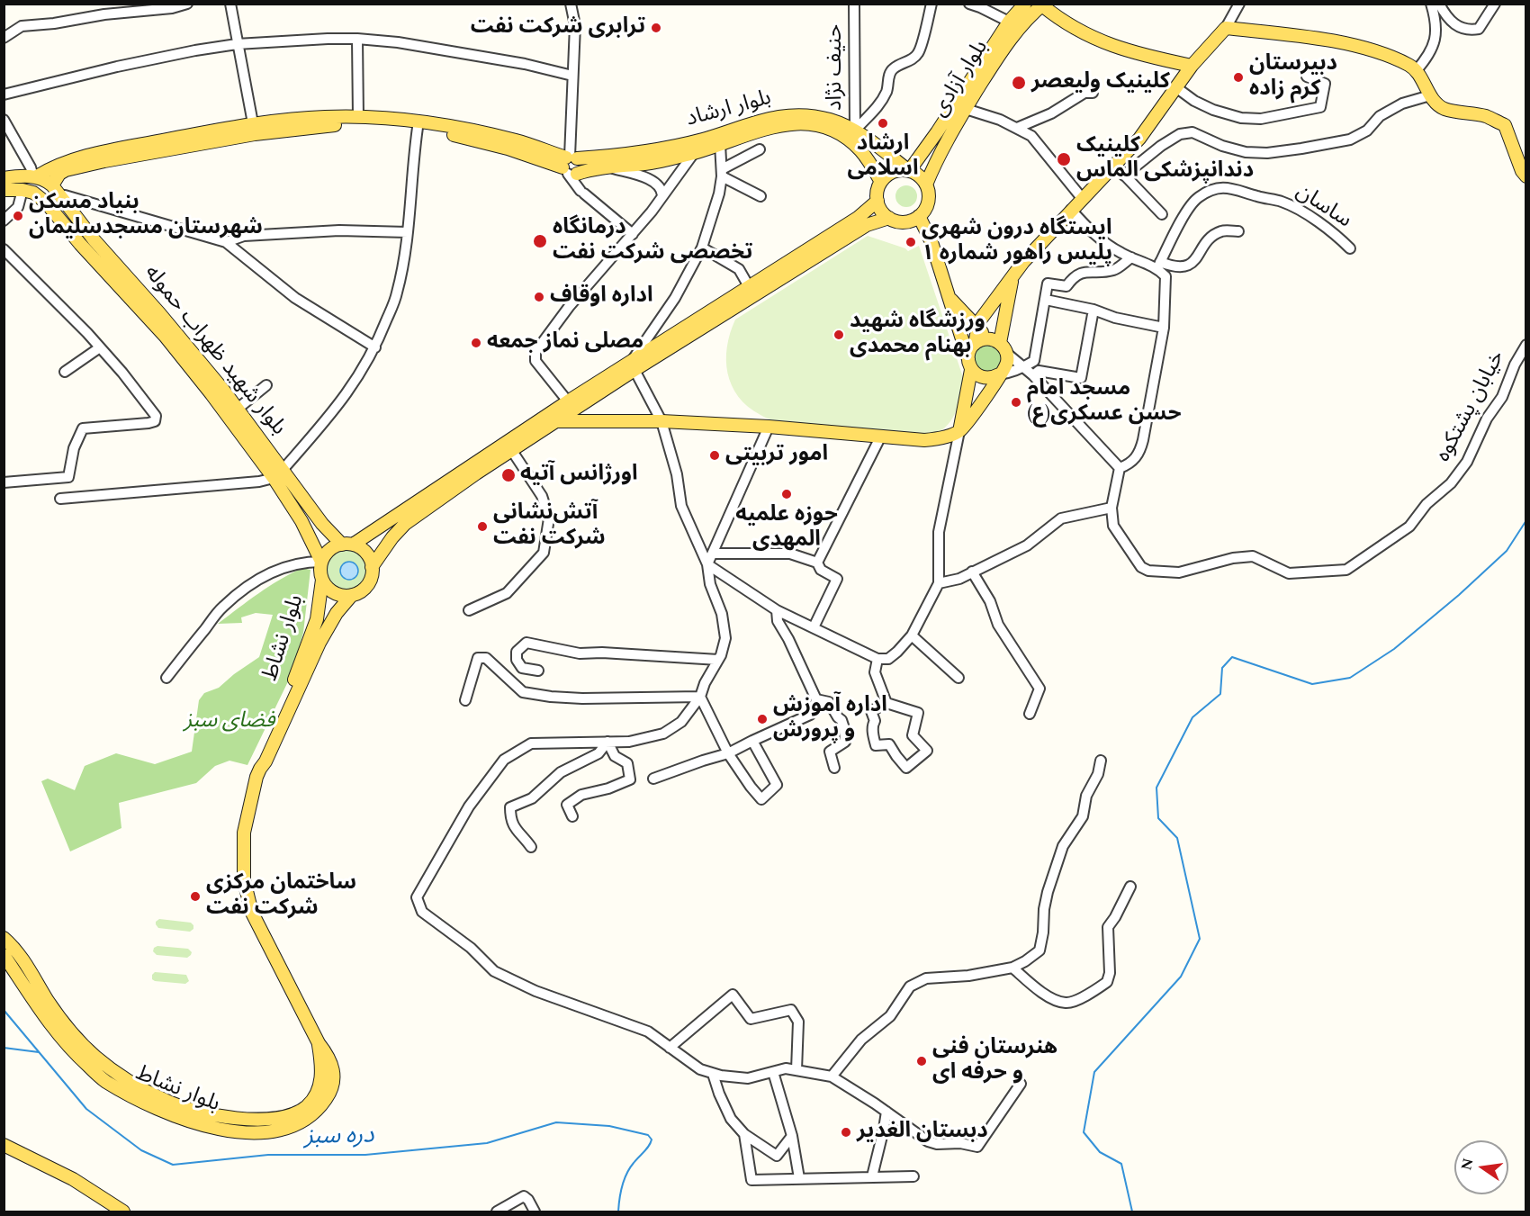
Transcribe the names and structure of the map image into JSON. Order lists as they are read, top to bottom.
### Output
{
  "streets": {
    "main road": [
      "بلوار آزادی",
      "بلوار ارشاد",
      "بلوار شهید ظهراب حموله",
      "بلوار نشاط"
    ],
    "street": ["حنیف نژاد", "ساسان", "خیابان پشتکوه"]
  },
  "crossings": [
    ["حنیف نژاد", "بلوار ارشاد"],
    ["بلوار آزادی", "بلوار ارشاد"],
    ["بلوار شهید ظهراب حموله", "بلوار نشاط"]
  ],
  "water": ["دره سبز"],
  "parks": ["فضای سبز"],
  "places": [
    "ترابری شرکت نفت",
    "دبیرستان کرم زاده",
    "کلینیک ولیعصر",
    "ارشاد اسلامی",
    "کلینیک دندانپزشکی الماس",
    "بنیاد مسکن شهرستان مسجدسلیمان",
    "درمانگاه تخصصی شرکت نفت",
    "ایستگاه درون شهری پلیس راهور شماره ۱",
    "اداره اوقاف",
    "ورزشگاه شهید بهنام محمدی",
    "مصلی نماز جمعه",
    "مسجد امام حسن عسکری(ع)",
    "امور تربیتی",
    "اورژانس آتیه",
    "حوزه علمیه المهدی",
    "آتش‌نشانی شرکت نفت",
    "اداره آموزش و پرورش",
    "ساختمان مرکزی شرکت نفت",
    "هنرستان فنی و حرفه ای",
    "دبستان الغدیر"
  ],
  "north": "left"
}
